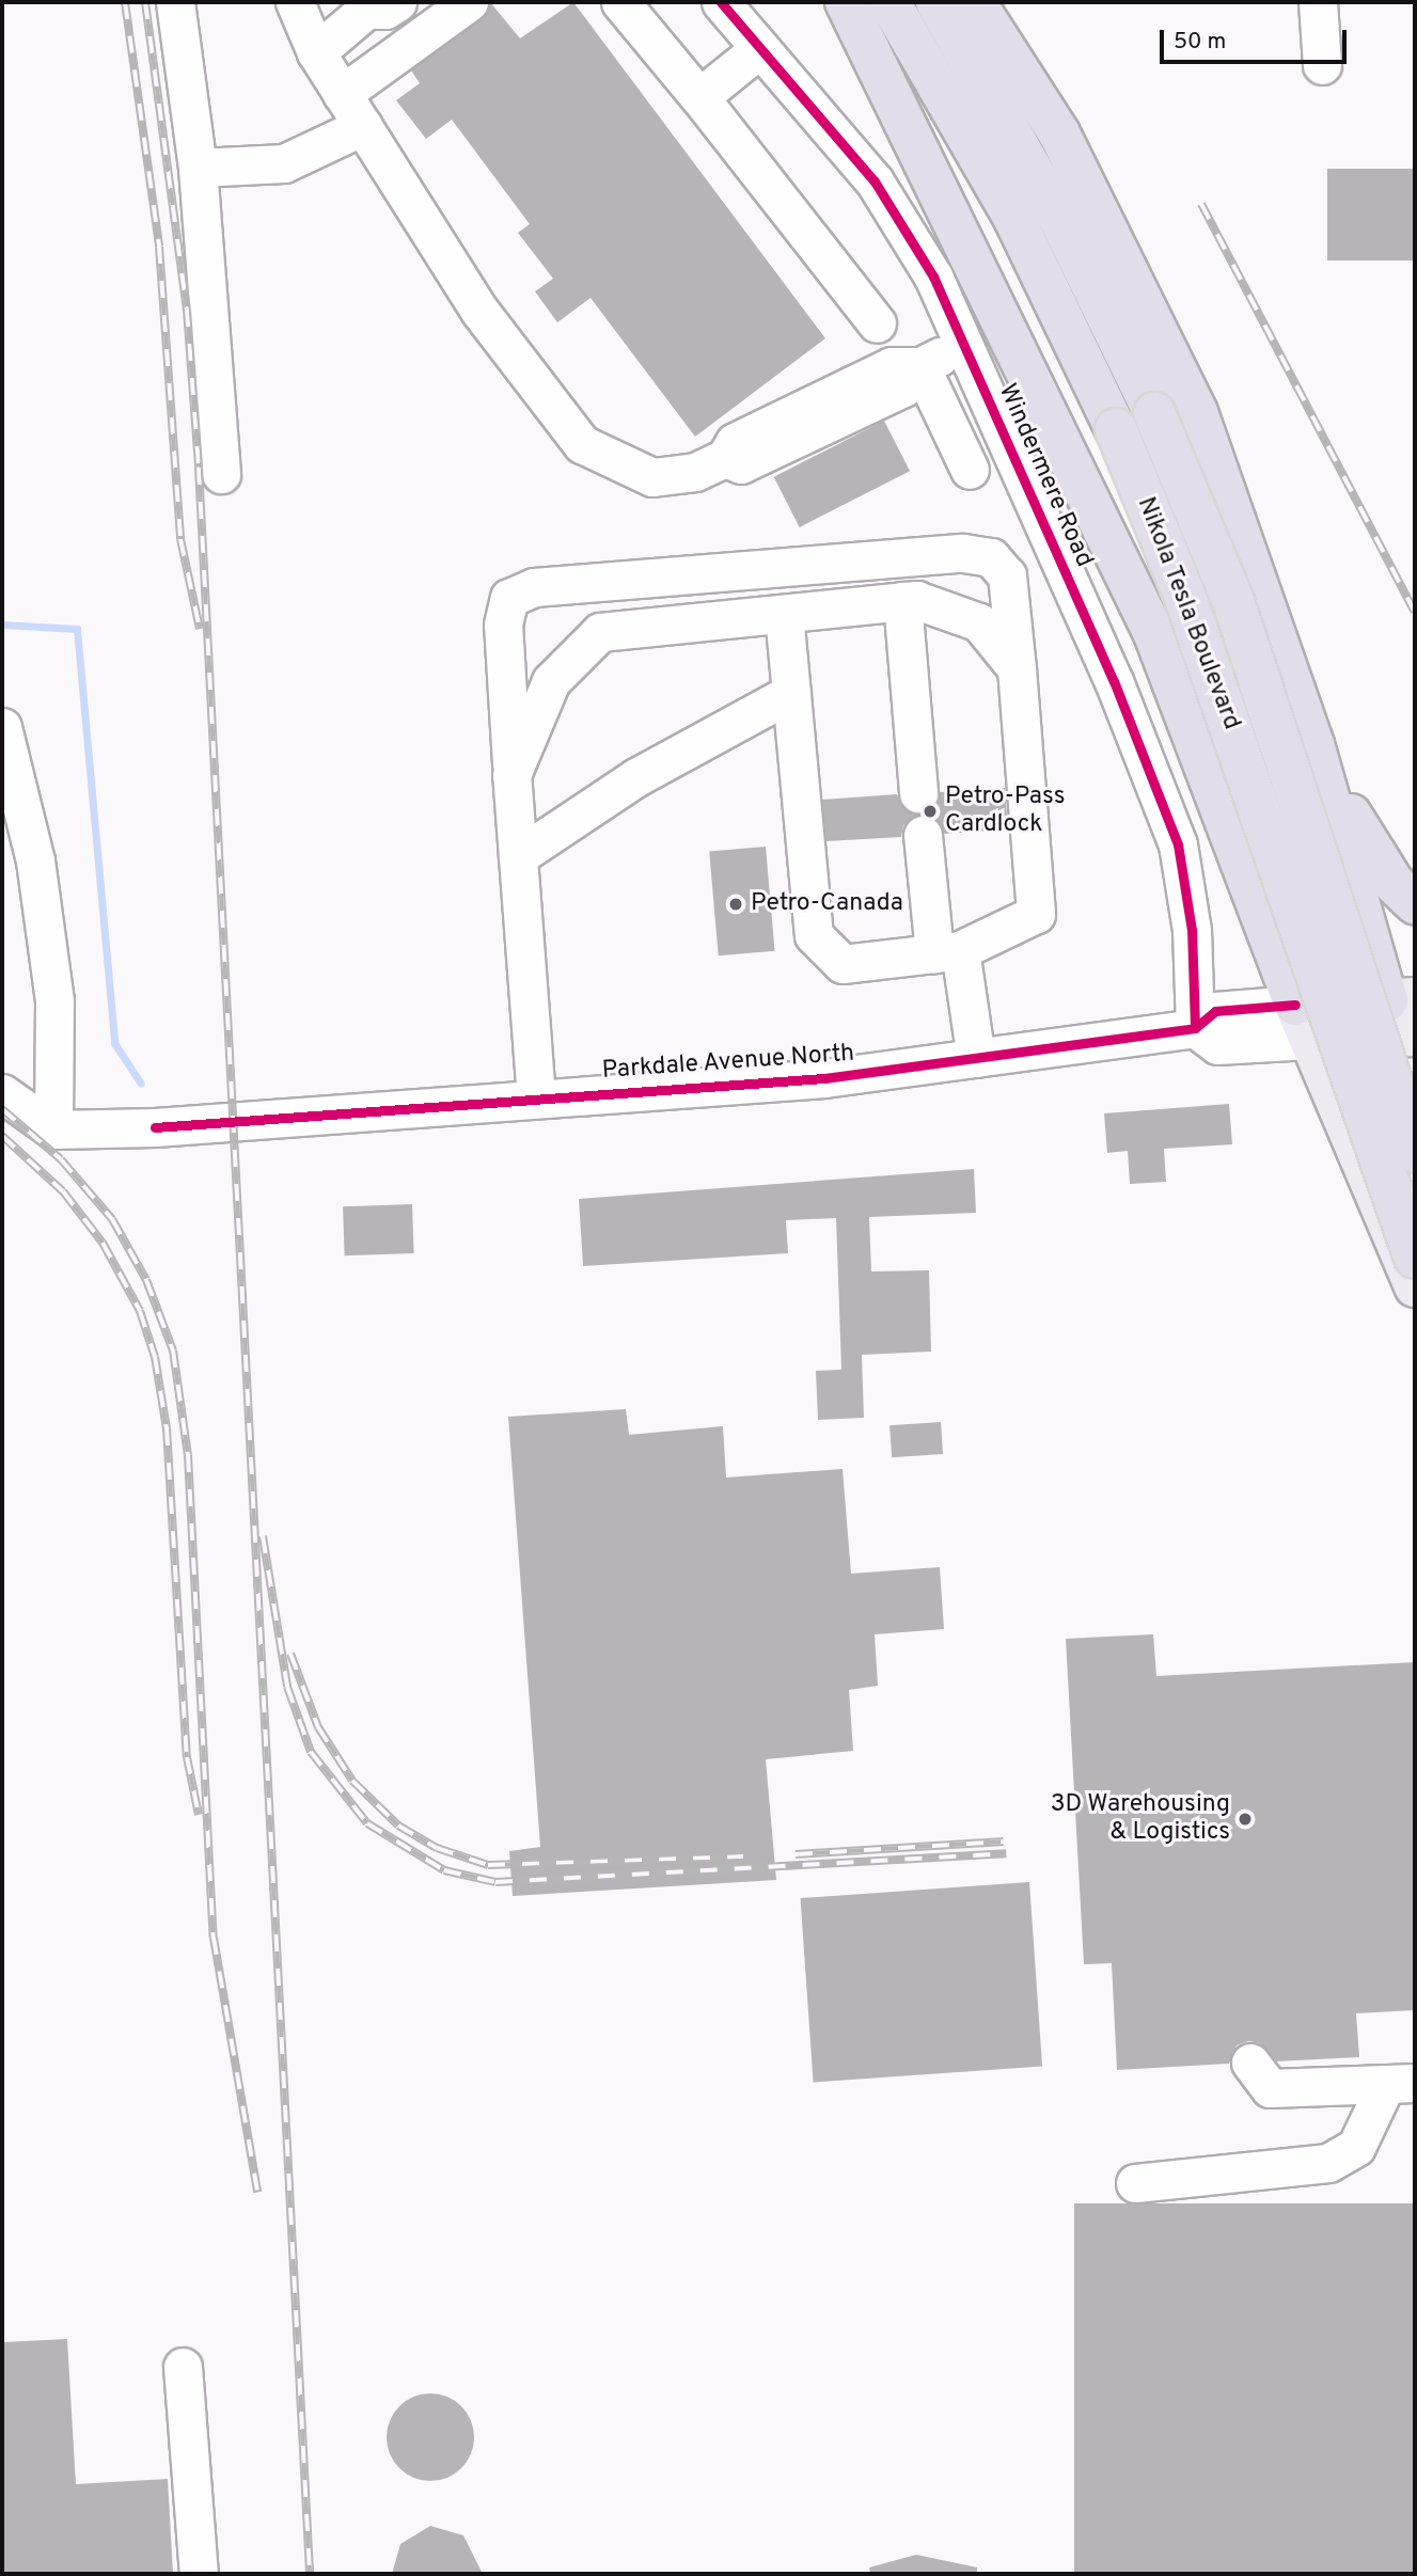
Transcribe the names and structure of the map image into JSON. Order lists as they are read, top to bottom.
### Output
{
  "streets": {
    "highway": ["Nikola Tesla Boulevard"],
    "main road": ["Parkdale Avenue North"],
    "street": ["Windermere Road"]
  },
  "crossings": [
    ["Windermere Road", "Parkdale Avenue North"]
  ],
  "places": ["Petro-Pass Cardlock", "Petro-Canada", "3D Warehousing & Logistics"],
  "scale_bar": "50 m"
}
